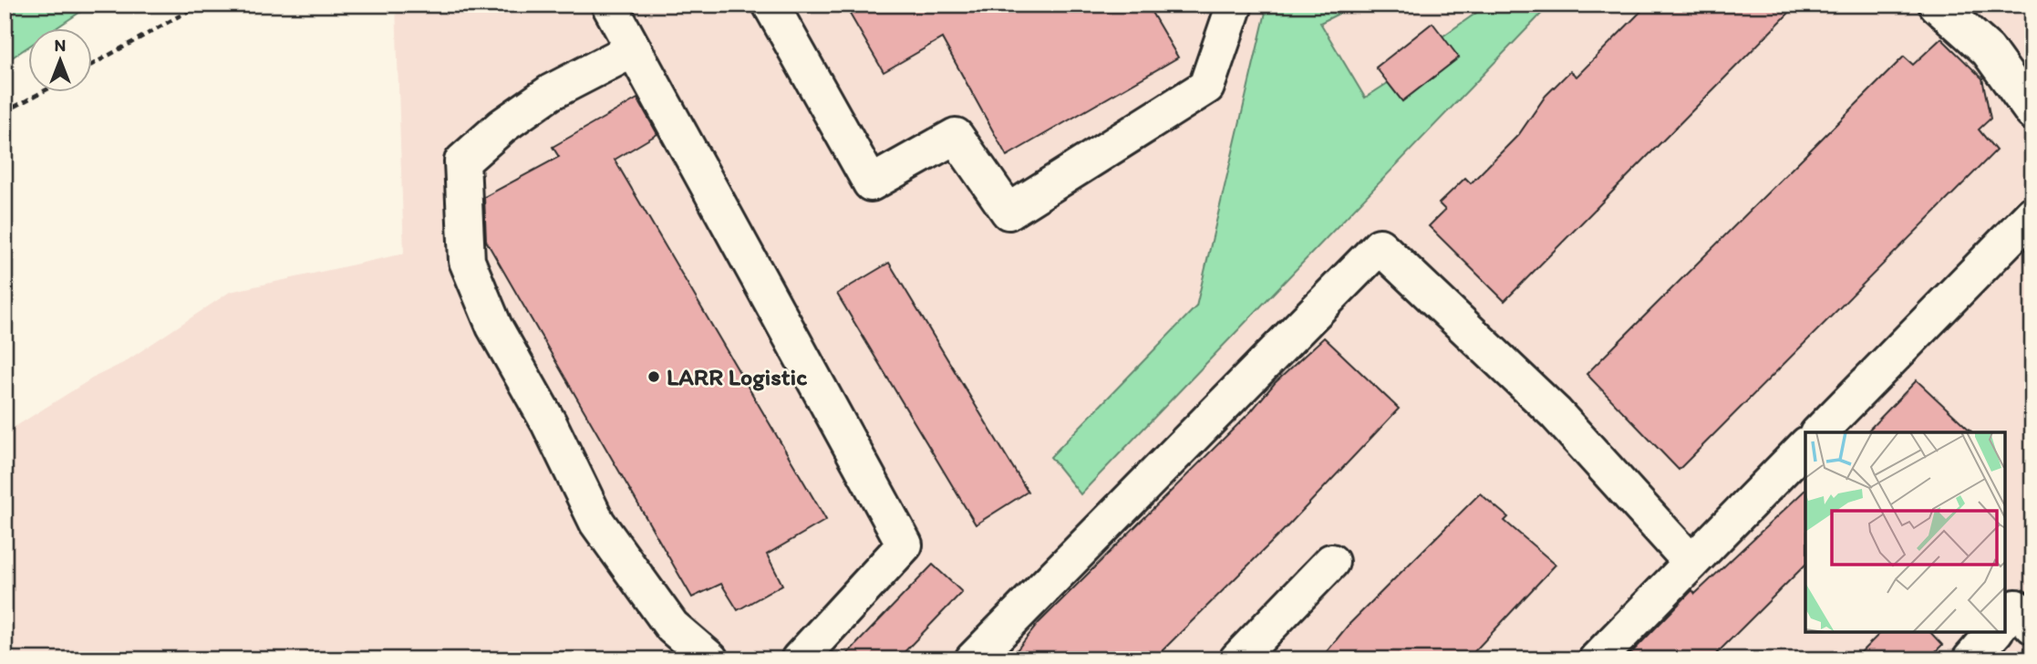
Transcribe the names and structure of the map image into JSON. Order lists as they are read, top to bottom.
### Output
{
  "places": ["LARR Logistic"],
  "north": "top"
}
